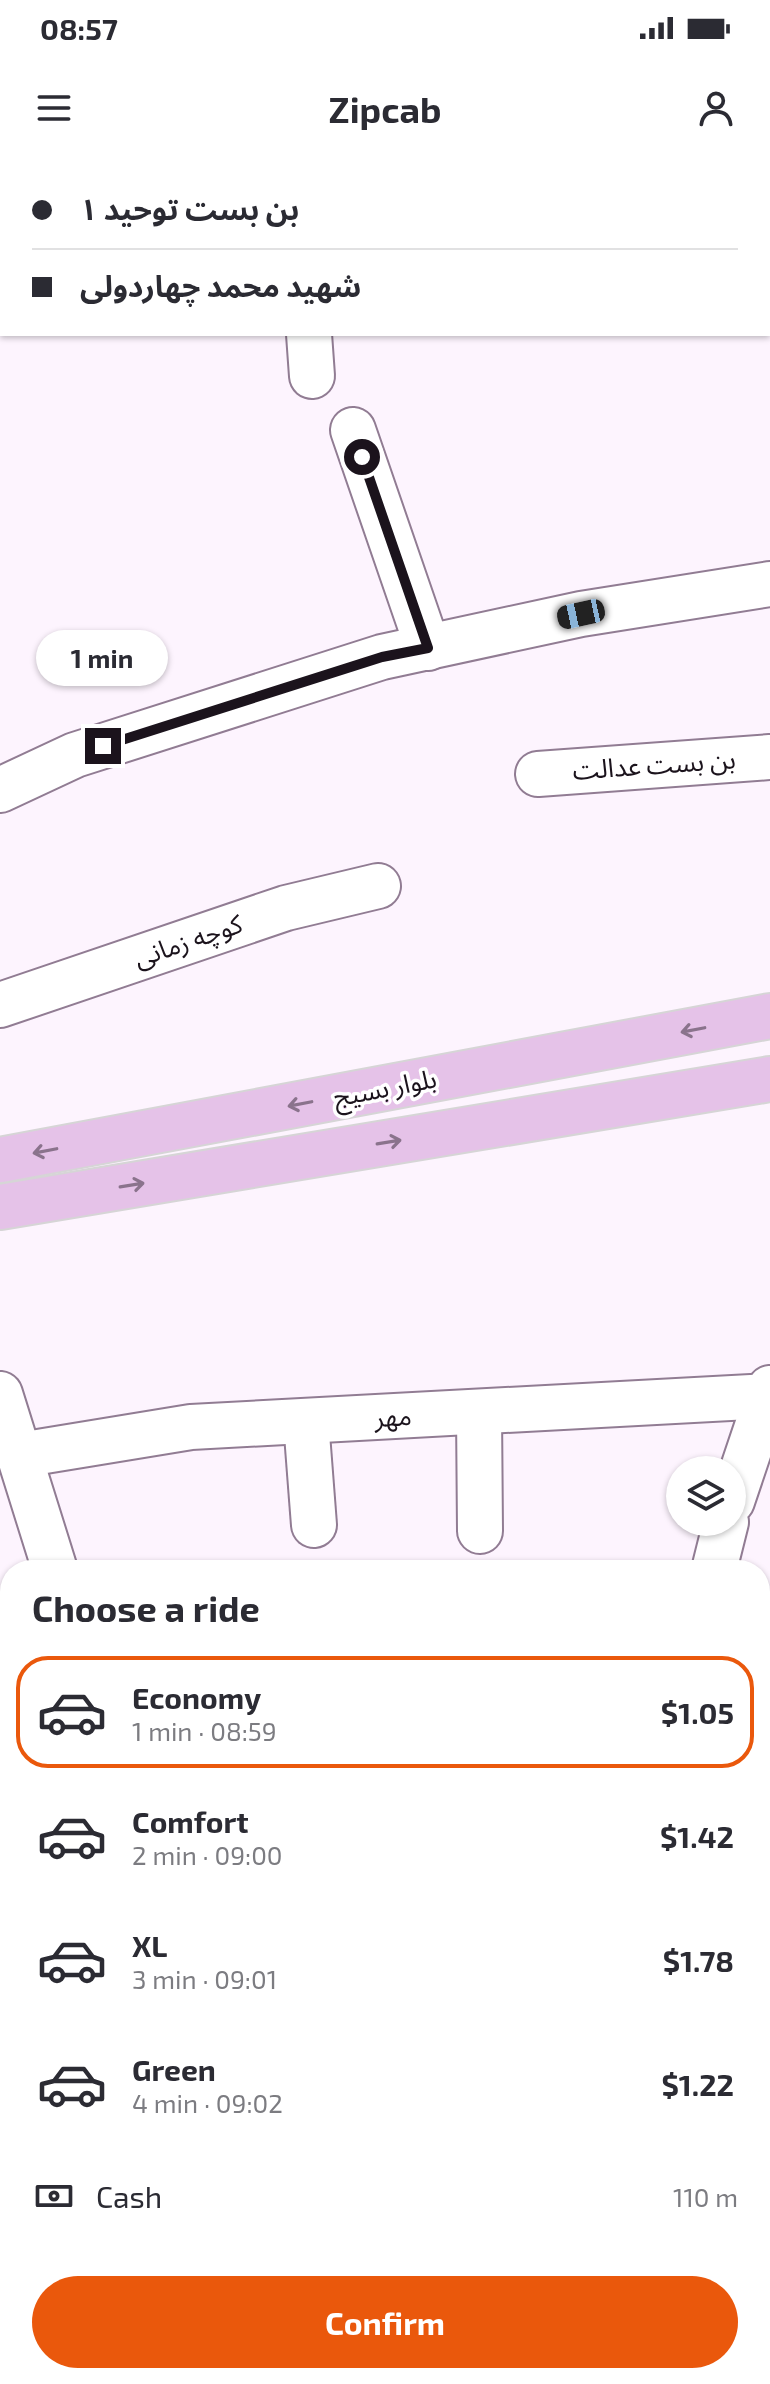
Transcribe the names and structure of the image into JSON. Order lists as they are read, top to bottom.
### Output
{
  "streets": {
    "main road": ["بلوار بسیج"],
    "street": ["بن بست عدالت", "کوچه زمانی", "مهر"]
  },
  "page": {
    "status": "08:57",
    "header": "Zipcab",
    "banner": ["بن بست توحید ۱", "شهید محمد چهاردولی"],
    "bubble": "1 min",
    "heading": "Choose a ride",
    "list": [
      {
        "name": "Economy",
        "note": "1 min · 08:59",
        "value": "$1.05"
      },
      {
        "name": "Comfort",
        "note": "2 min · 09:00",
        "value": "$1.42"
      },
      {
        "name": "XL",
        "note": "3 min · 09:01",
        "value": "$1.78"
      },
      {
        "name": "Green",
        "note": "4 min · 09:02",
        "value": "$1.22"
      }
    ],
    "pay": ["Cash", "110 m"],
    "buttons": "Confirm"
  }
}
